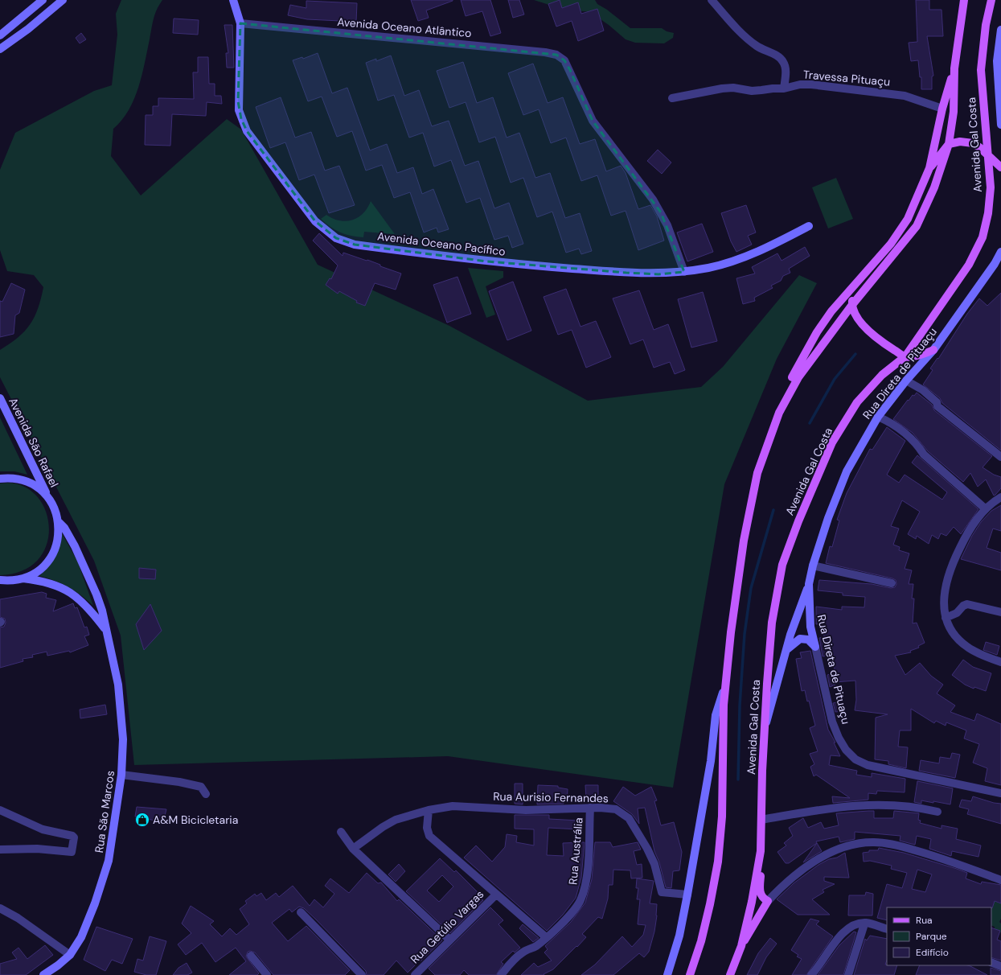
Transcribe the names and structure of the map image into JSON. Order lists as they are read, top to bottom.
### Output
{
  "streets": {
    "main road": ["Avenida Gal Costa"],
    "street": [
      "Avenida Oceano Atlântico",
      "Travessa Pituaçu",
      "Avenida Oceano Pacífico",
      "Rua Direta de Pituaçu",
      "Avenida São Rafael",
      "Rua Aurisio Fernandes",
      "Rua São Marcos",
      "Rua Austrália",
      "Rua Getúlio Vargas"
    ]
  },
  "crossings": [
    ["Avenida Oceano Atlântico", "Avenida Oceano Pacífico"],
    ["Rua Aurisio Fernandes", "Rua Austrália"]
  ],
  "places": {
    "shop": ["A&M Bicicletaria"]
  },
  "legend": ["Rua", "Parque", "Edifício"]
}
